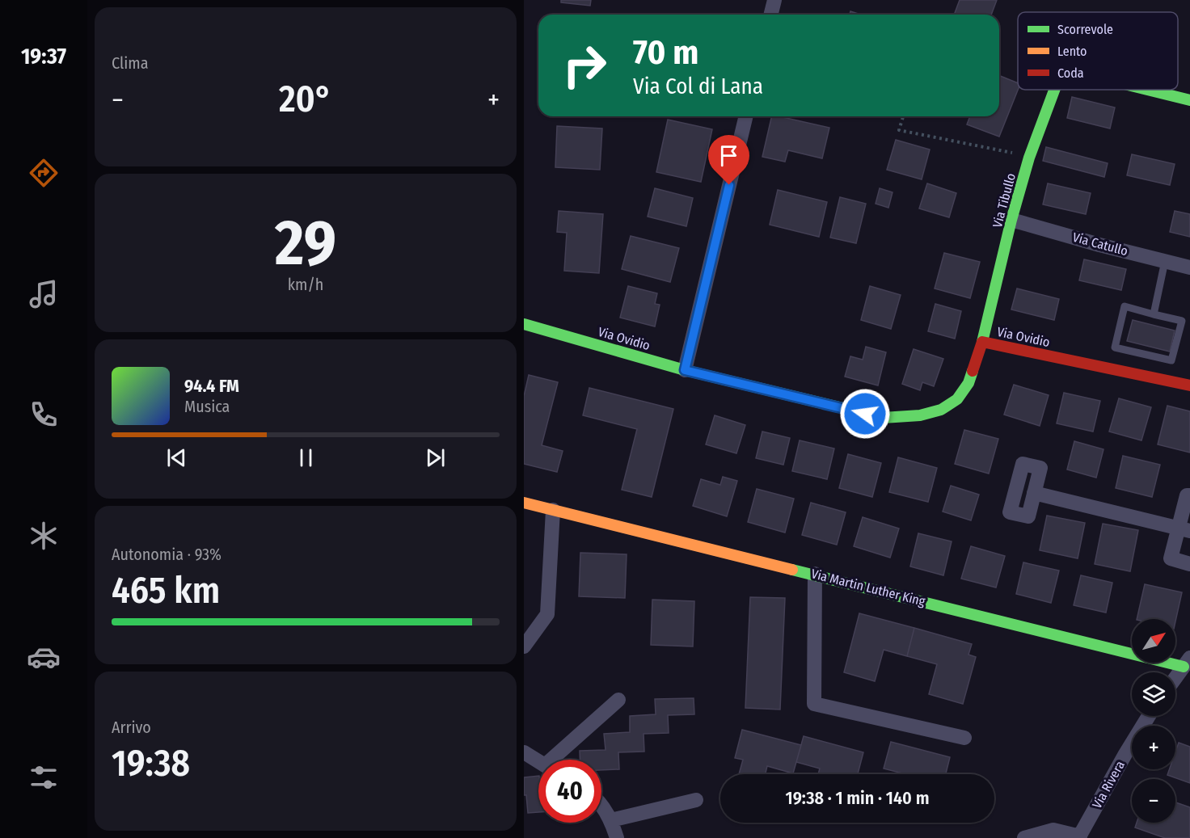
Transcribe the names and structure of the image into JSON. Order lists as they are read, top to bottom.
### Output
{
  "streets": {
    "street": [
      "Via Tibullo",
      "Via Catullo",
      "Via Ovidio",
      "Via Martin Luther King",
      "Via Rivera"
    ]
  },
  "crossings": [
    ["Via Tibullo", "Via Catullo"],
    ["Via Tibullo", "Via Ovidio"]
  ],
  "legend": ["Scorrevole", "Lento", "Coda"],
  "north": "top right",
  "page": {
    "tabs": "19:37",
    "tile": [
      "Clima",
      ["29", "km/h"],
      ["Autonomia · 93%", "465 km"],
      ["Arrivo", "19:38"]
    ],
    "turn": ["70 m", "Via Col di Lana"],
    "heat": ["−", "20°", "+"],
    "song": ["94.4 FM", "Musica"],
    "map_buttons": ["+", "−"],
    "limit": "40",
    "trip": "19:38 · 1 min · 140 m"
  }
}
